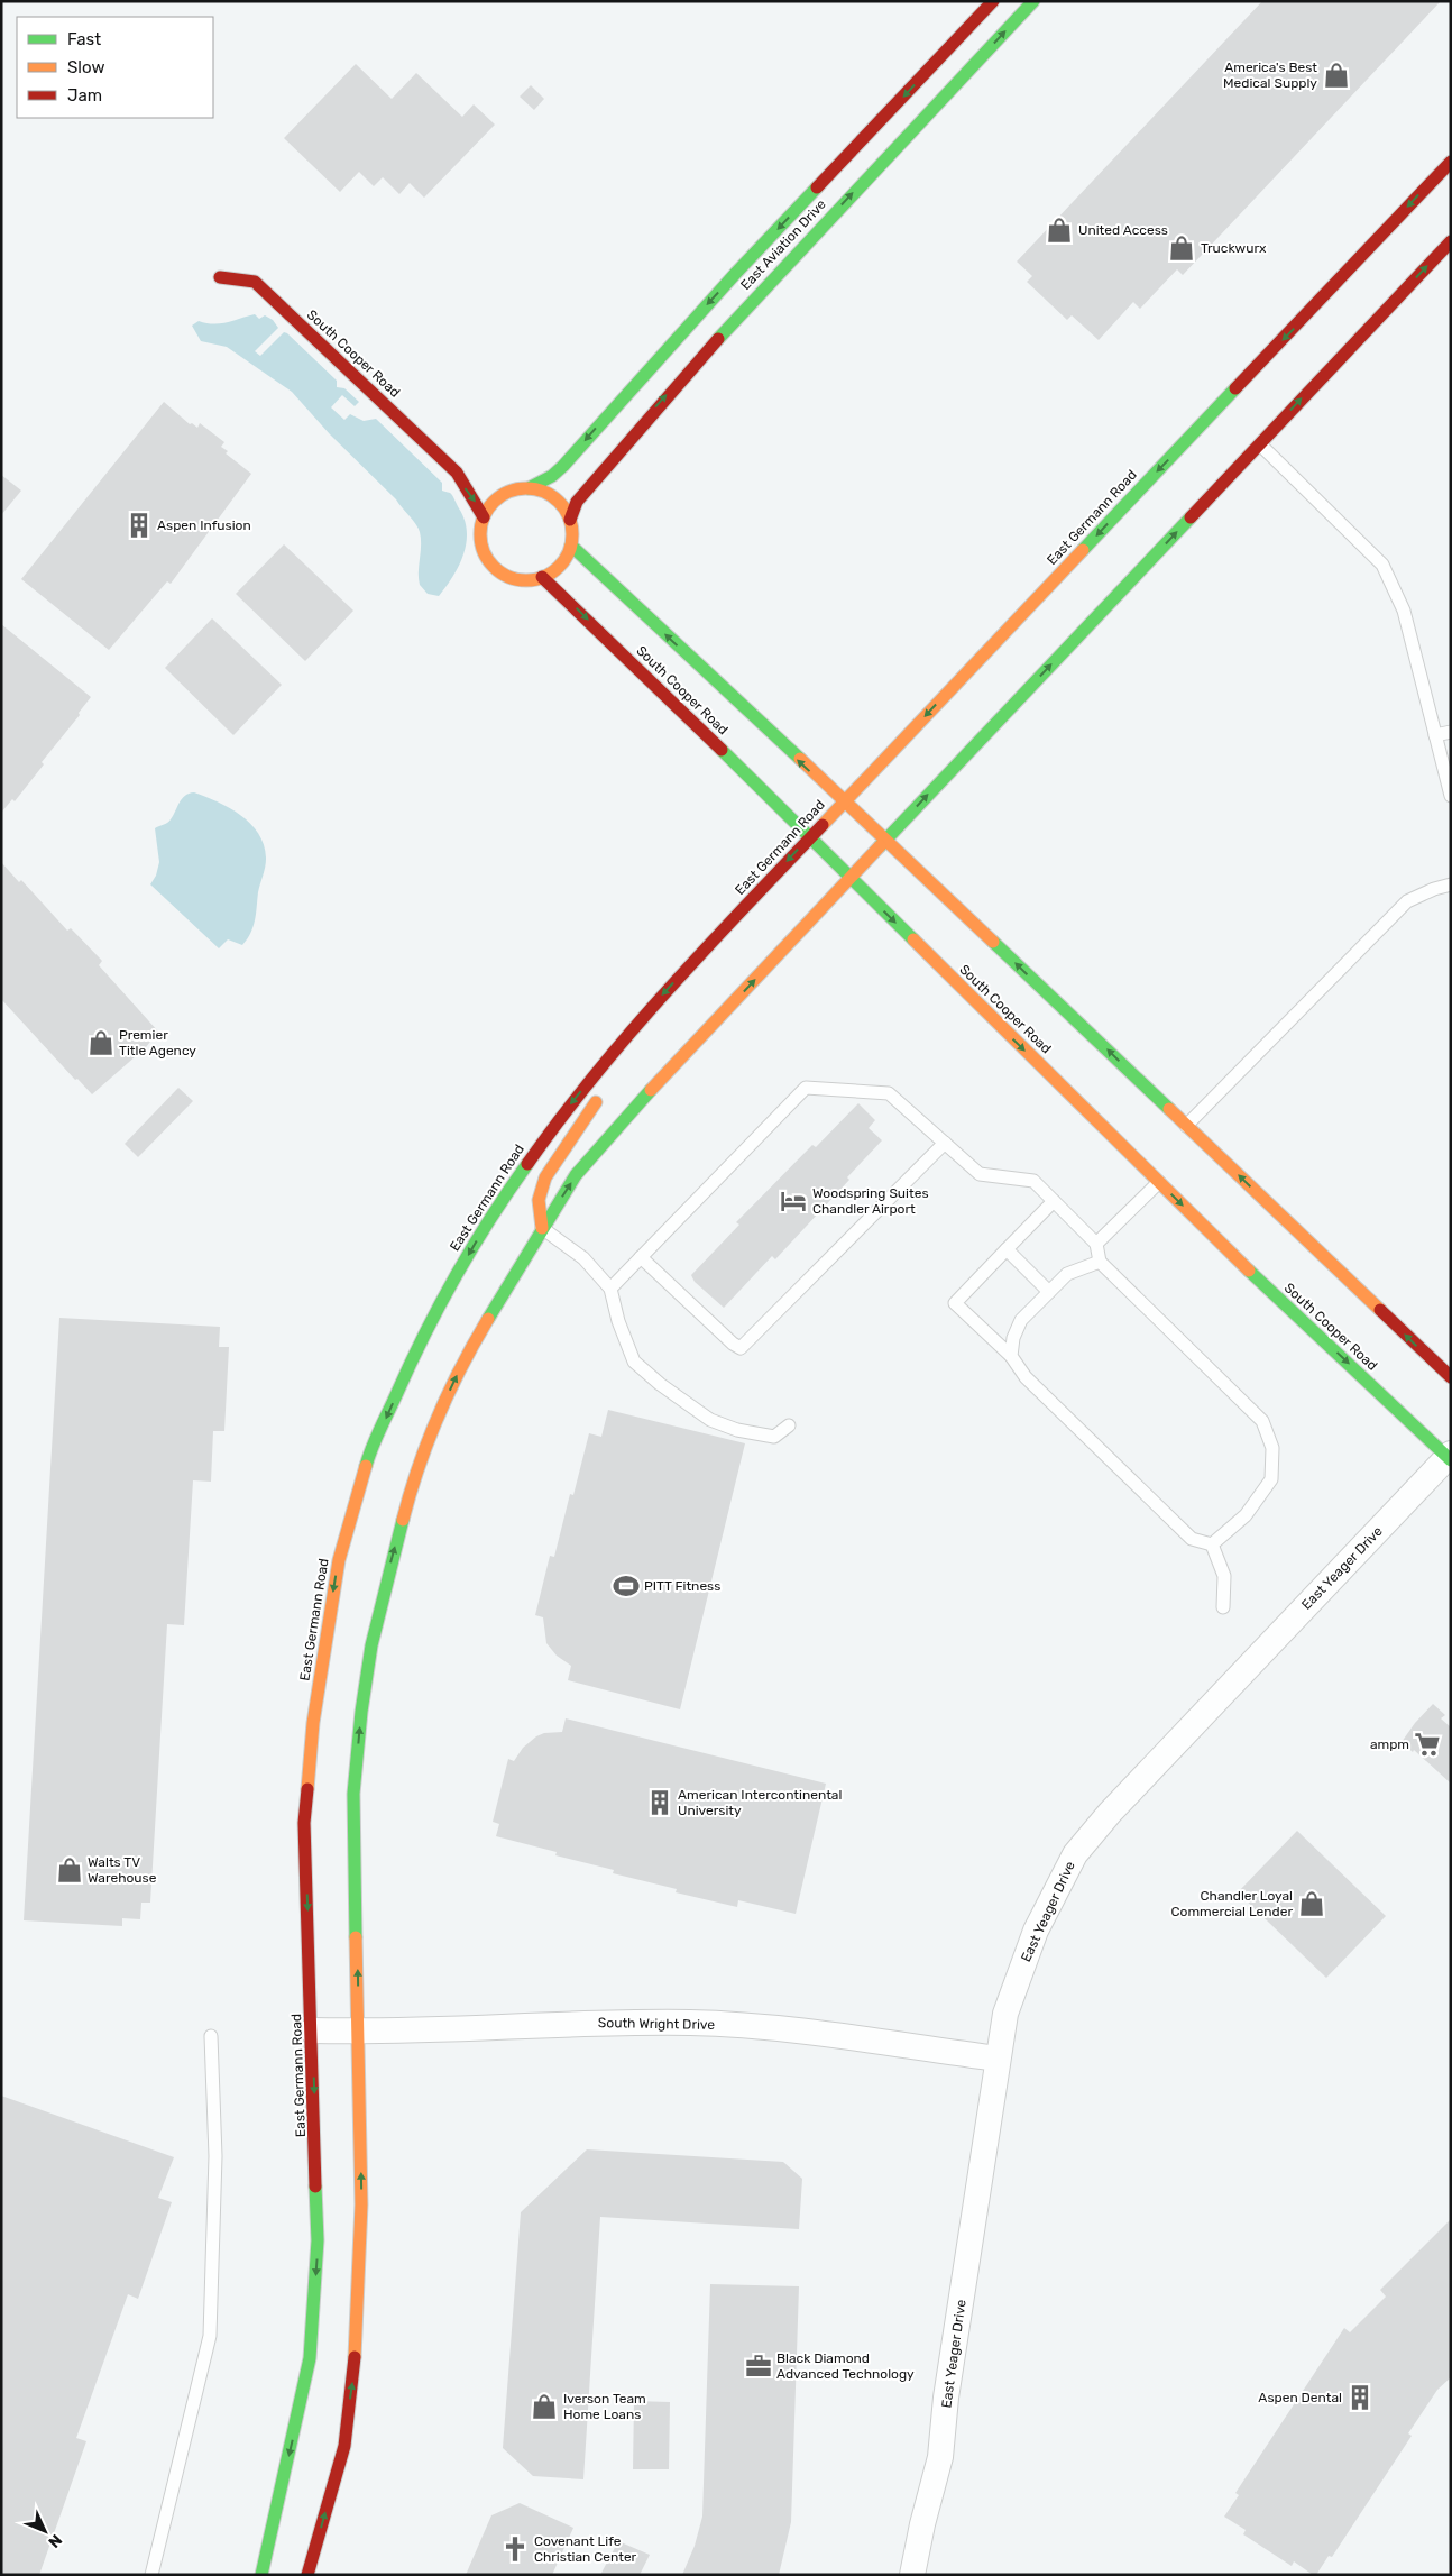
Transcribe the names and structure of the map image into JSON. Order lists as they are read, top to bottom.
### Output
{
  "streets": {
    "main road": ["East Aviation Drive", "South Cooper Road", "East Germann Road"],
    "street": ["East Yeager Drive", "South Wright Drive"]
  },
  "crossings": [
    ["East Aviation Drive", "South Cooper Road"],
    ["South Cooper Road", "East Germann Road"],
    ["South Cooper Road", "East Yeager Drive"],
    ["East Germann Road", "South Wright Drive"],
    ["East Yeager Drive", "South Wright Drive"]
  ],
  "places": {
    "shop": [
      "America's Best Medical Supply",
      "United Access",
      "Truckwurx",
      "Premier Title Agency",
      "Walts TV Warehouse",
      "Chandler Loyal Commercial Lender",
      "Iverson Team Home Loans"
    ],
    "building": ["Aspen Infusion", "American Intercontinental University", "Aspen Dental"],
    "hotel": ["Woodspring Suites Chandler Airport"],
    "sports": ["PITT Fitness"],
    "supermarket": ["ampm"],
    "office": ["Black Diamond Advanced Technology"],
    "church": ["Covenant Life Christian Center"]
  },
  "legend": ["Fast", "Slow", "Jam"],
  "north": "bottom right"
}
